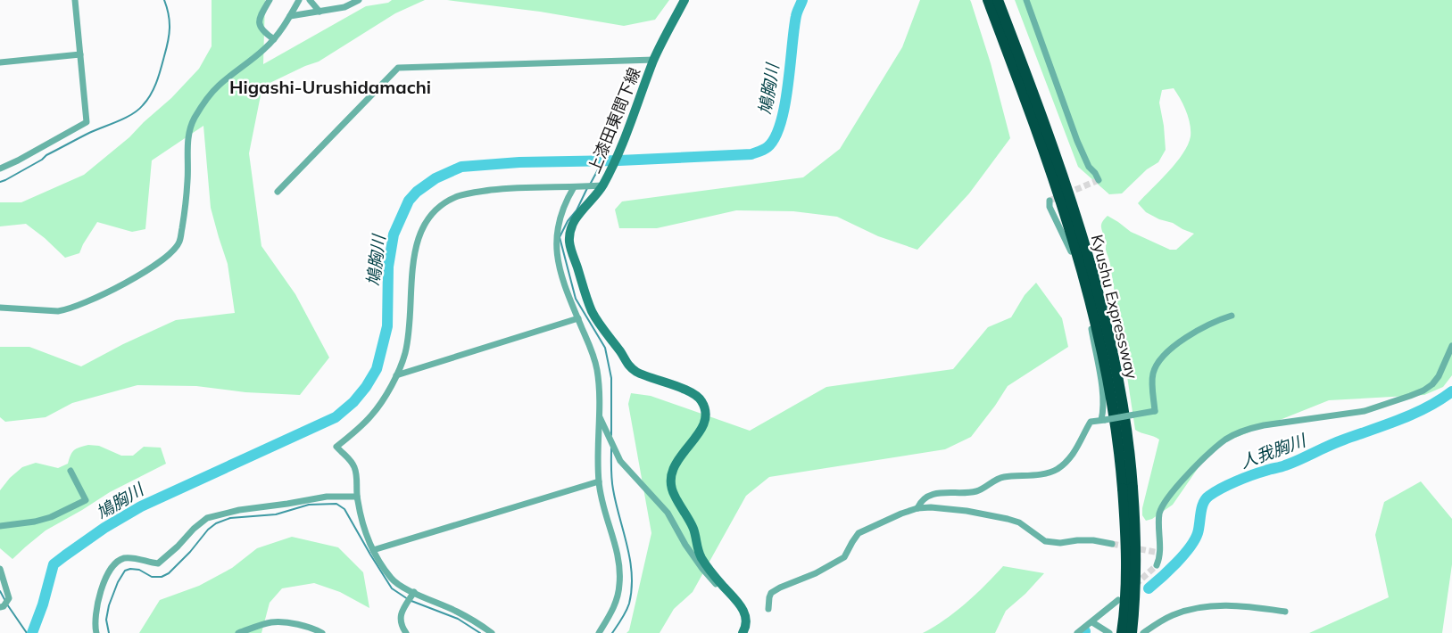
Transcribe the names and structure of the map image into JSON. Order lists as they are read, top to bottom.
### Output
{
  "streets": {
    "highway": ["Kyushu Expressway"],
    "main road": ["上漆田東間下線"]
  },
  "districts": ["Higashi-Urushidamachi"],
  "water": ["鳩胸川", "人我胸川"]
}
